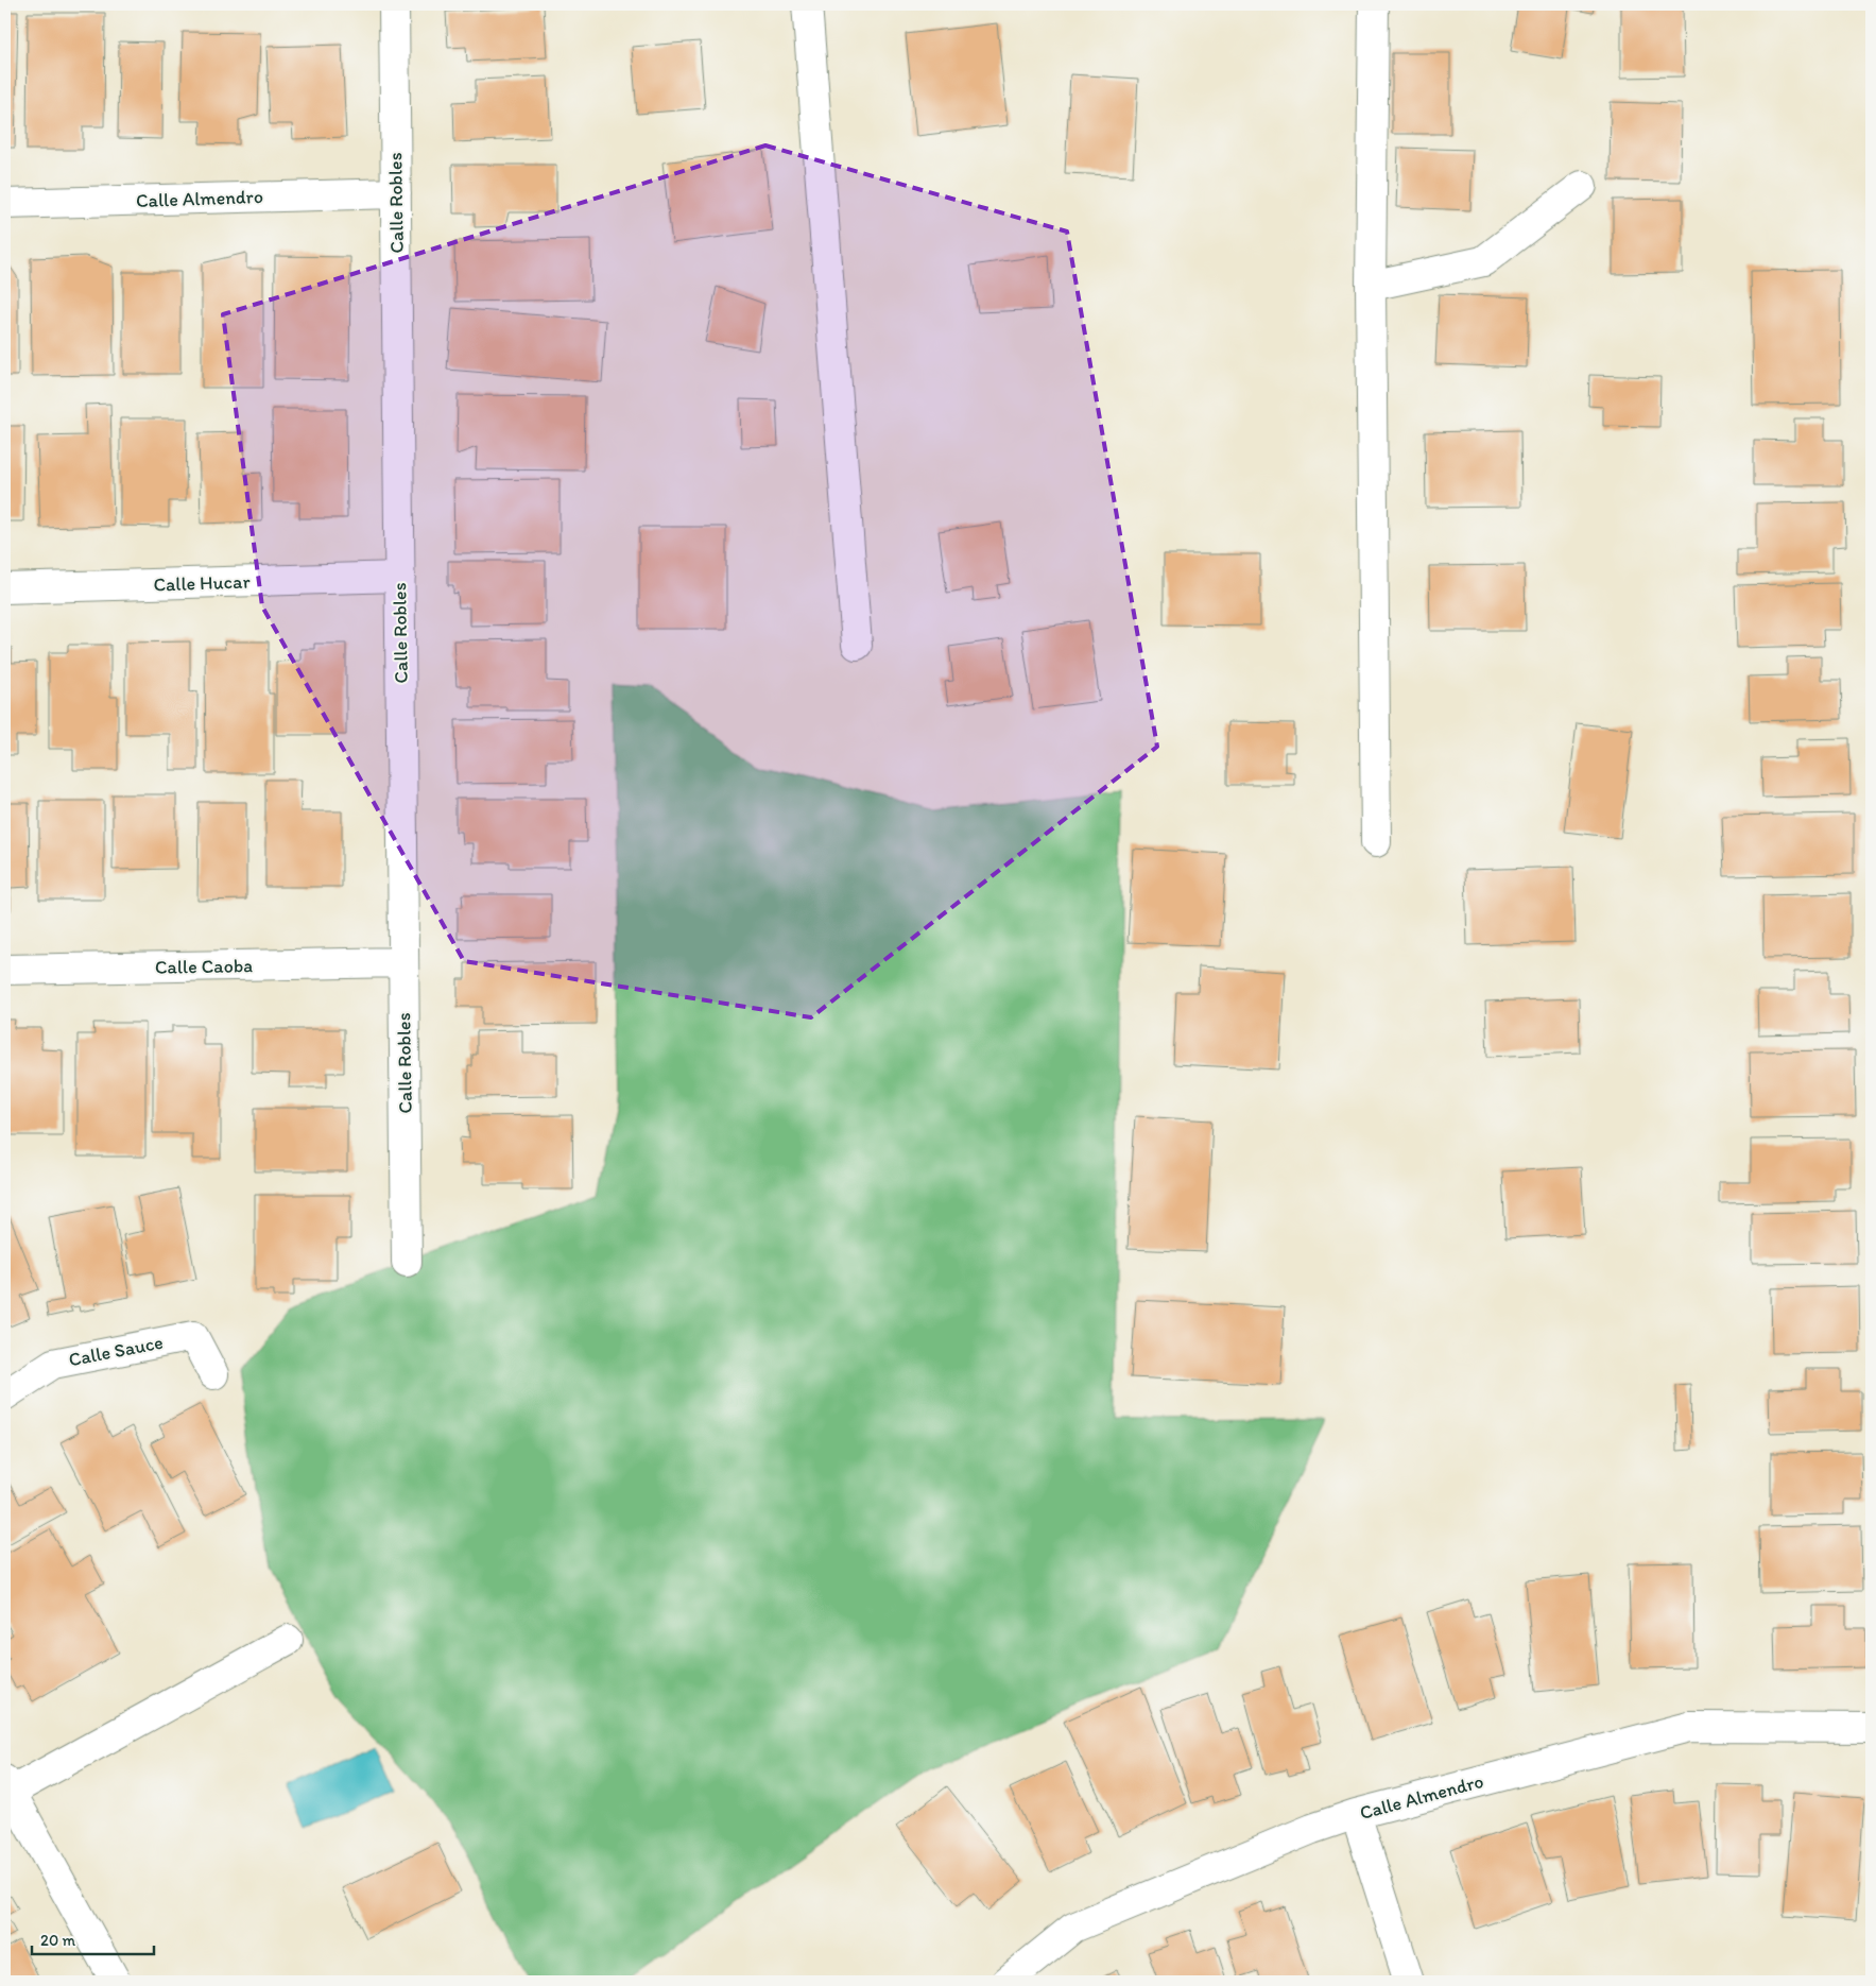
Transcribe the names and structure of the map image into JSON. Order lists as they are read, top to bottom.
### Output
{
  "streets": {
    "street": [
      "Calle Almendro",
      "Calle Robles",
      "Calle Hucar",
      "Calle Caoba",
      "Calle Sauce"
    ]
  },
  "crossings": [
    ["Calle Almendro", "Calle Robles"],
    ["Calle Robles", "Calle Hucar"],
    ["Calle Robles", "Calle Caoba"]
  ],
  "scale_bar": "20 m"
}
